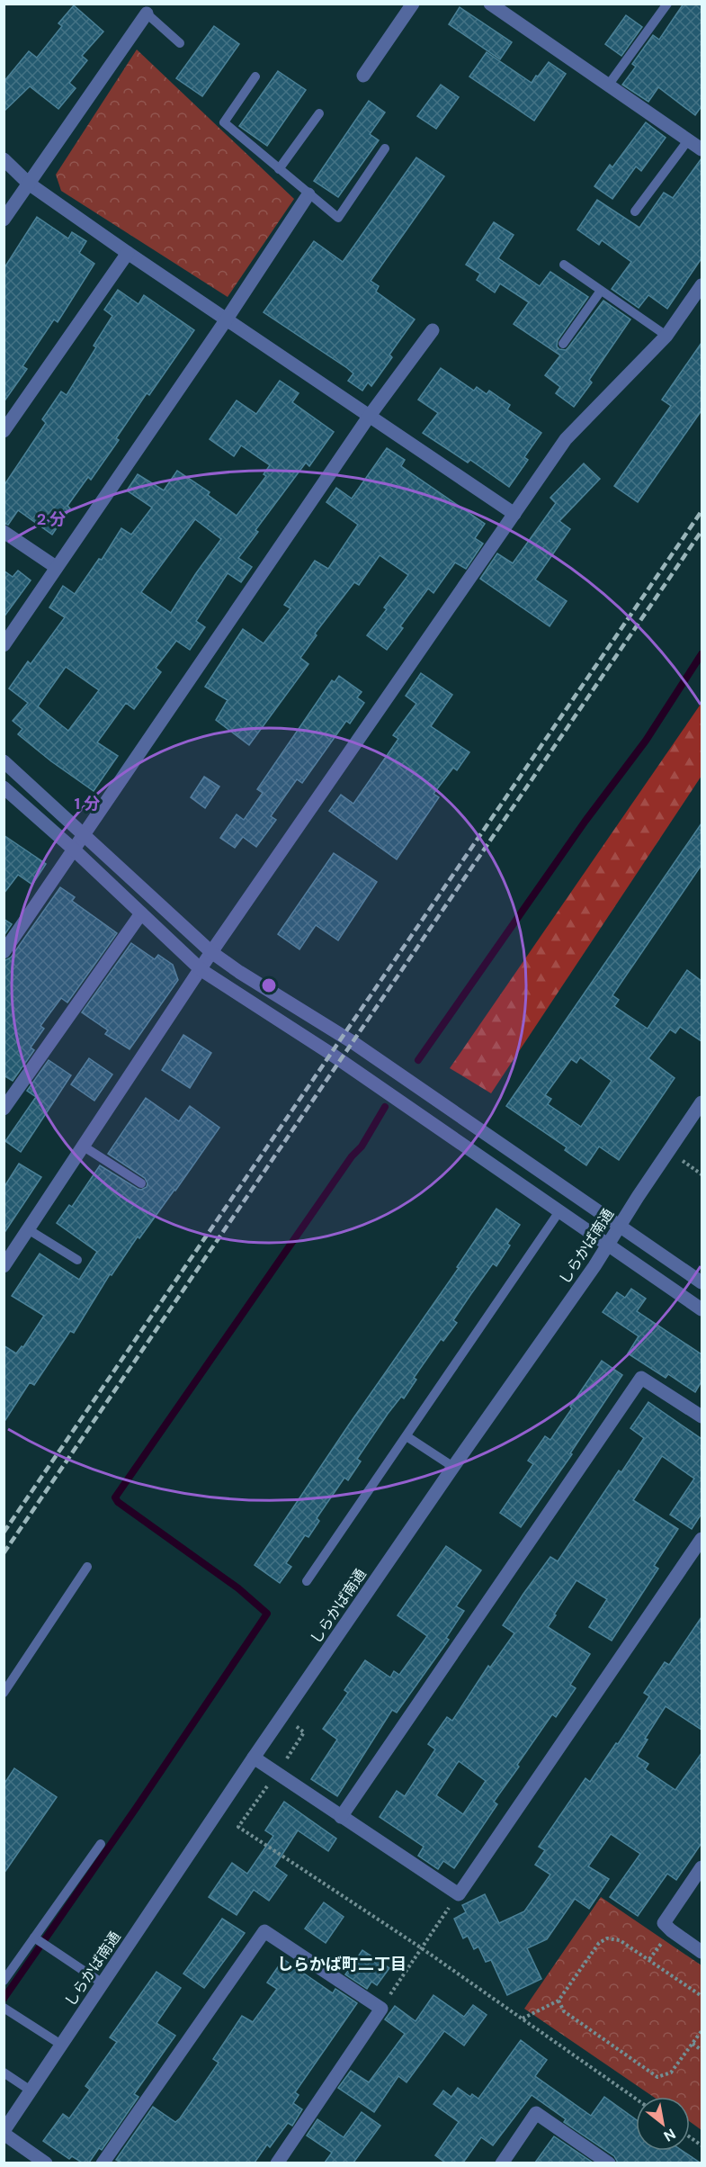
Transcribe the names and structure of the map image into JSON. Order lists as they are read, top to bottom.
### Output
{
  "streets": {
    "street": ["しらかば南通"]
  },
  "districts": ["しらかば町二丁目"],
  "north": "bottom right",
  "rings": ["2 分", "1 分"]
}
